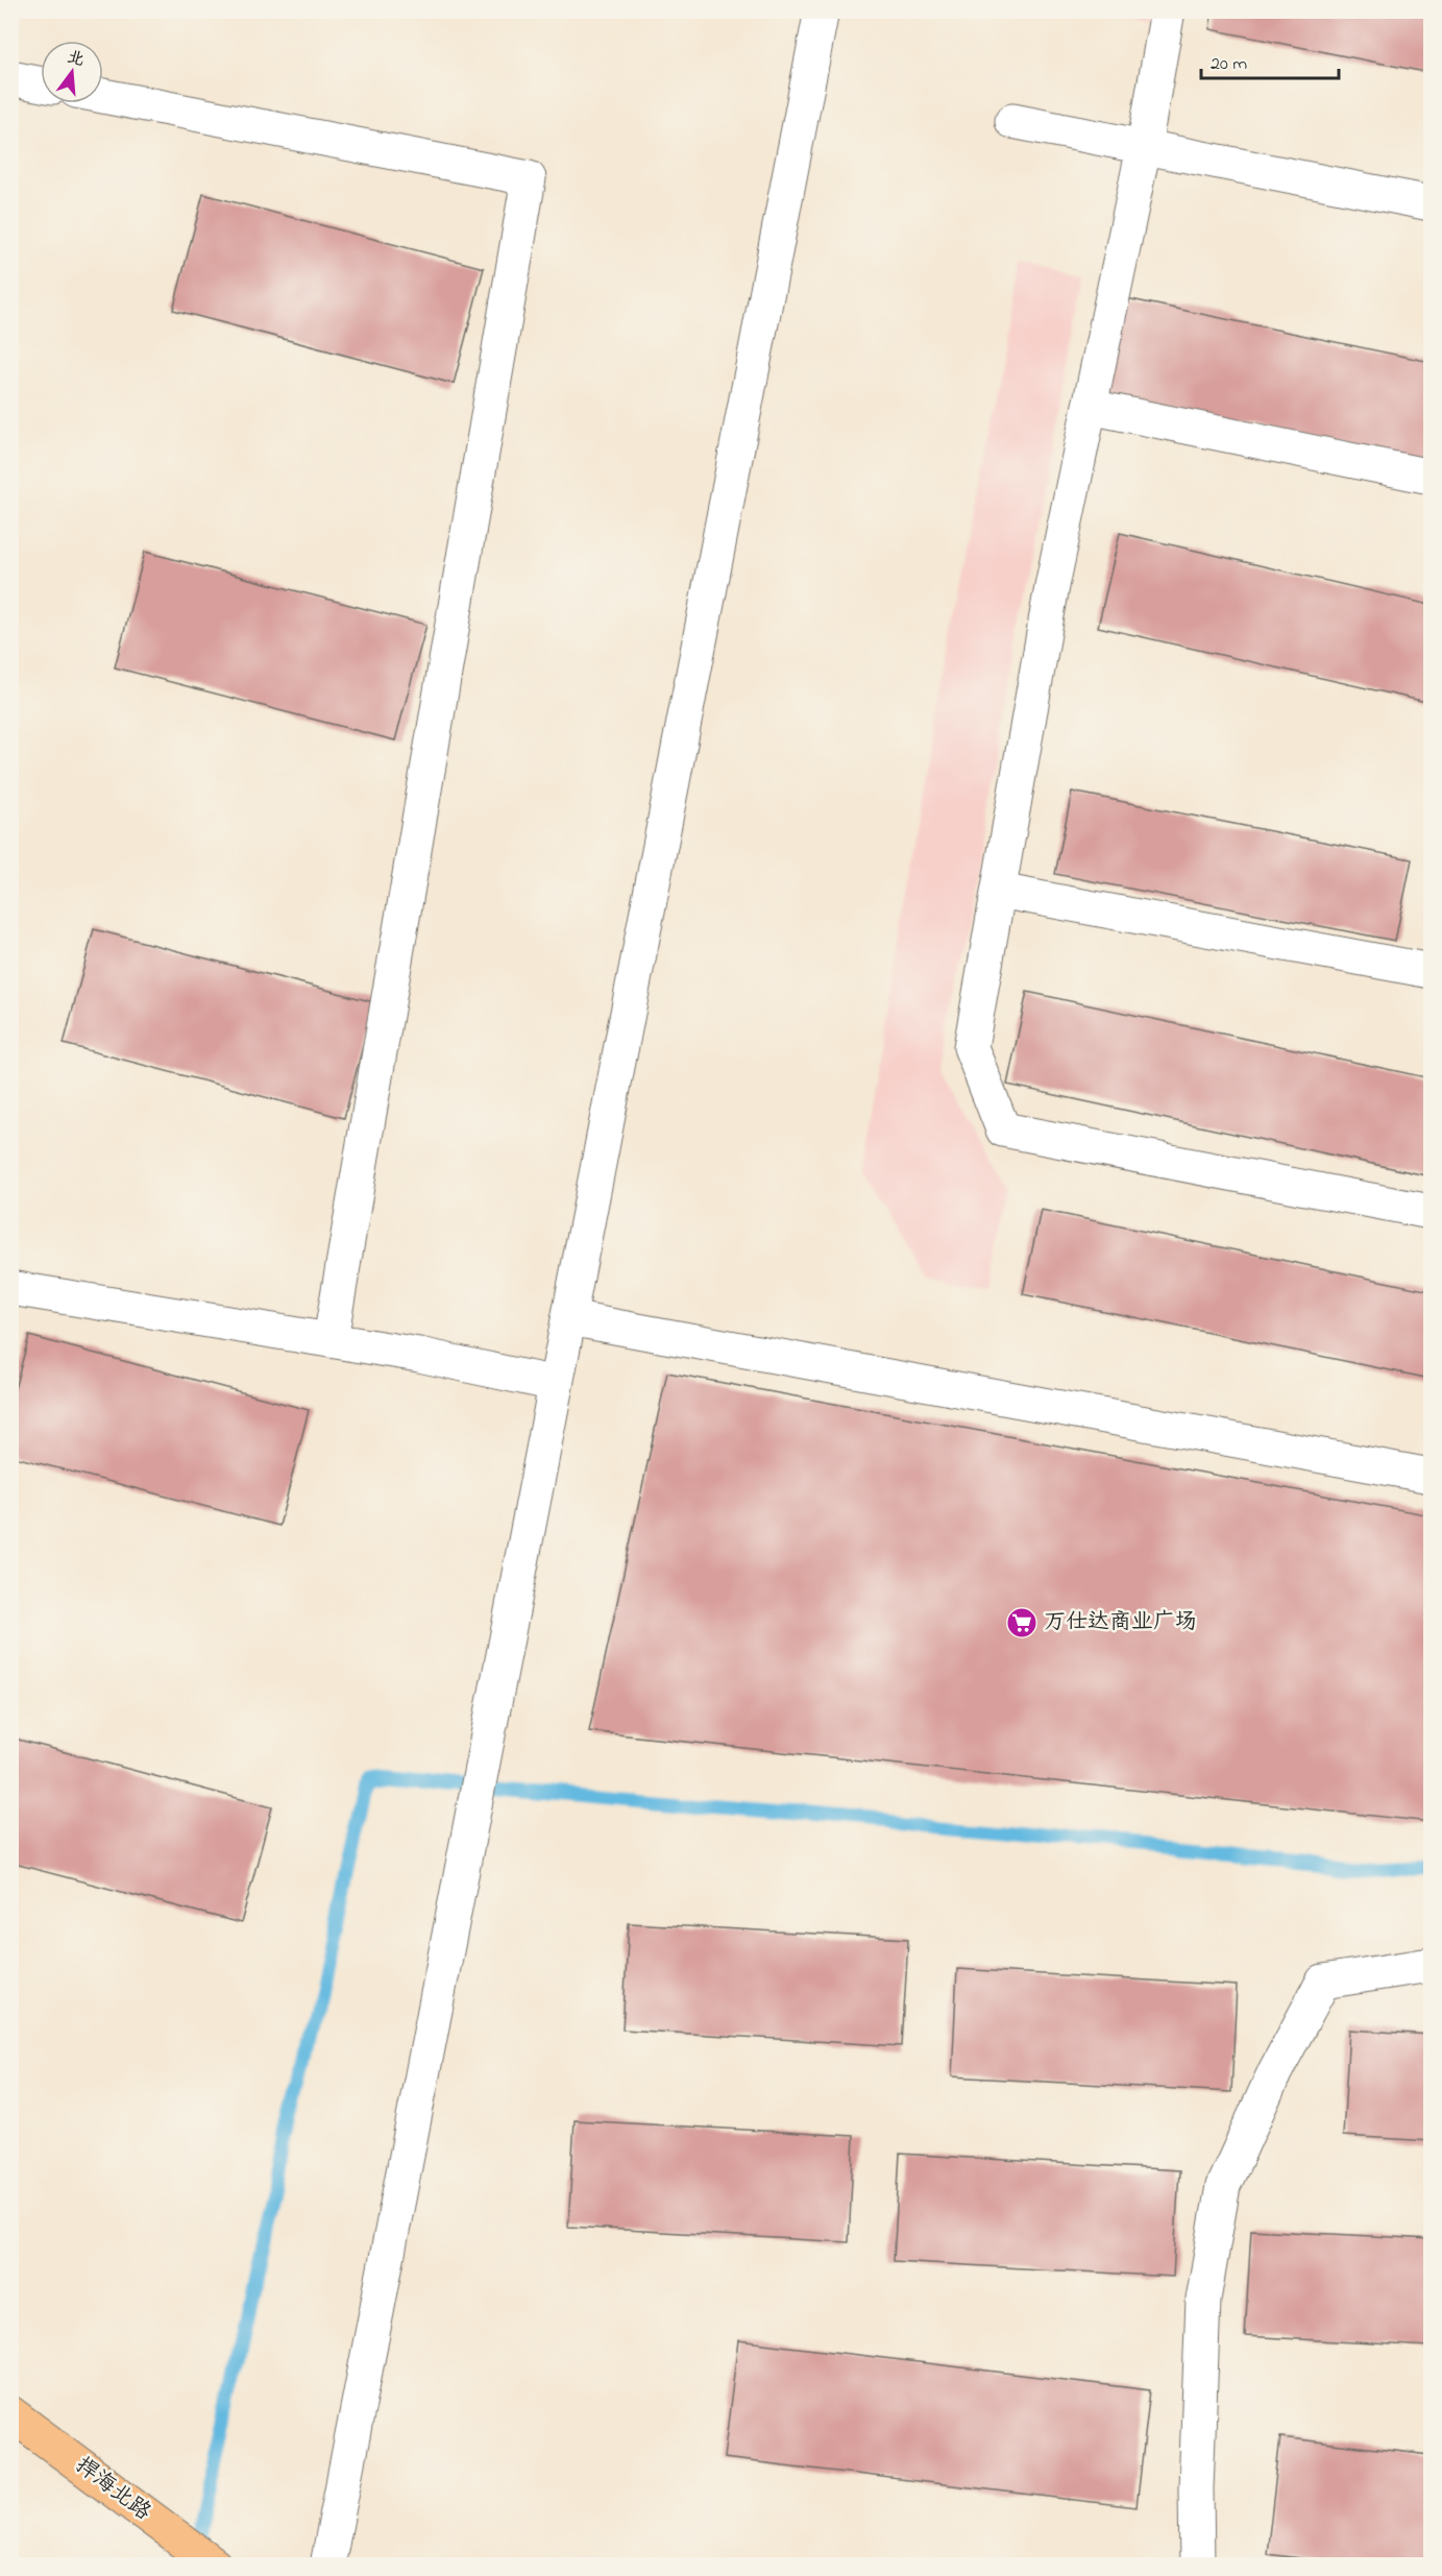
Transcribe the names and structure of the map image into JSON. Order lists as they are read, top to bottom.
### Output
{
  "streets": {
    "main road": ["捍海北路"]
  },
  "places": {
    "supermarket": ["万仕达商业广场"]
  },
  "scale_bar": "20 m",
  "north": "top"
}
